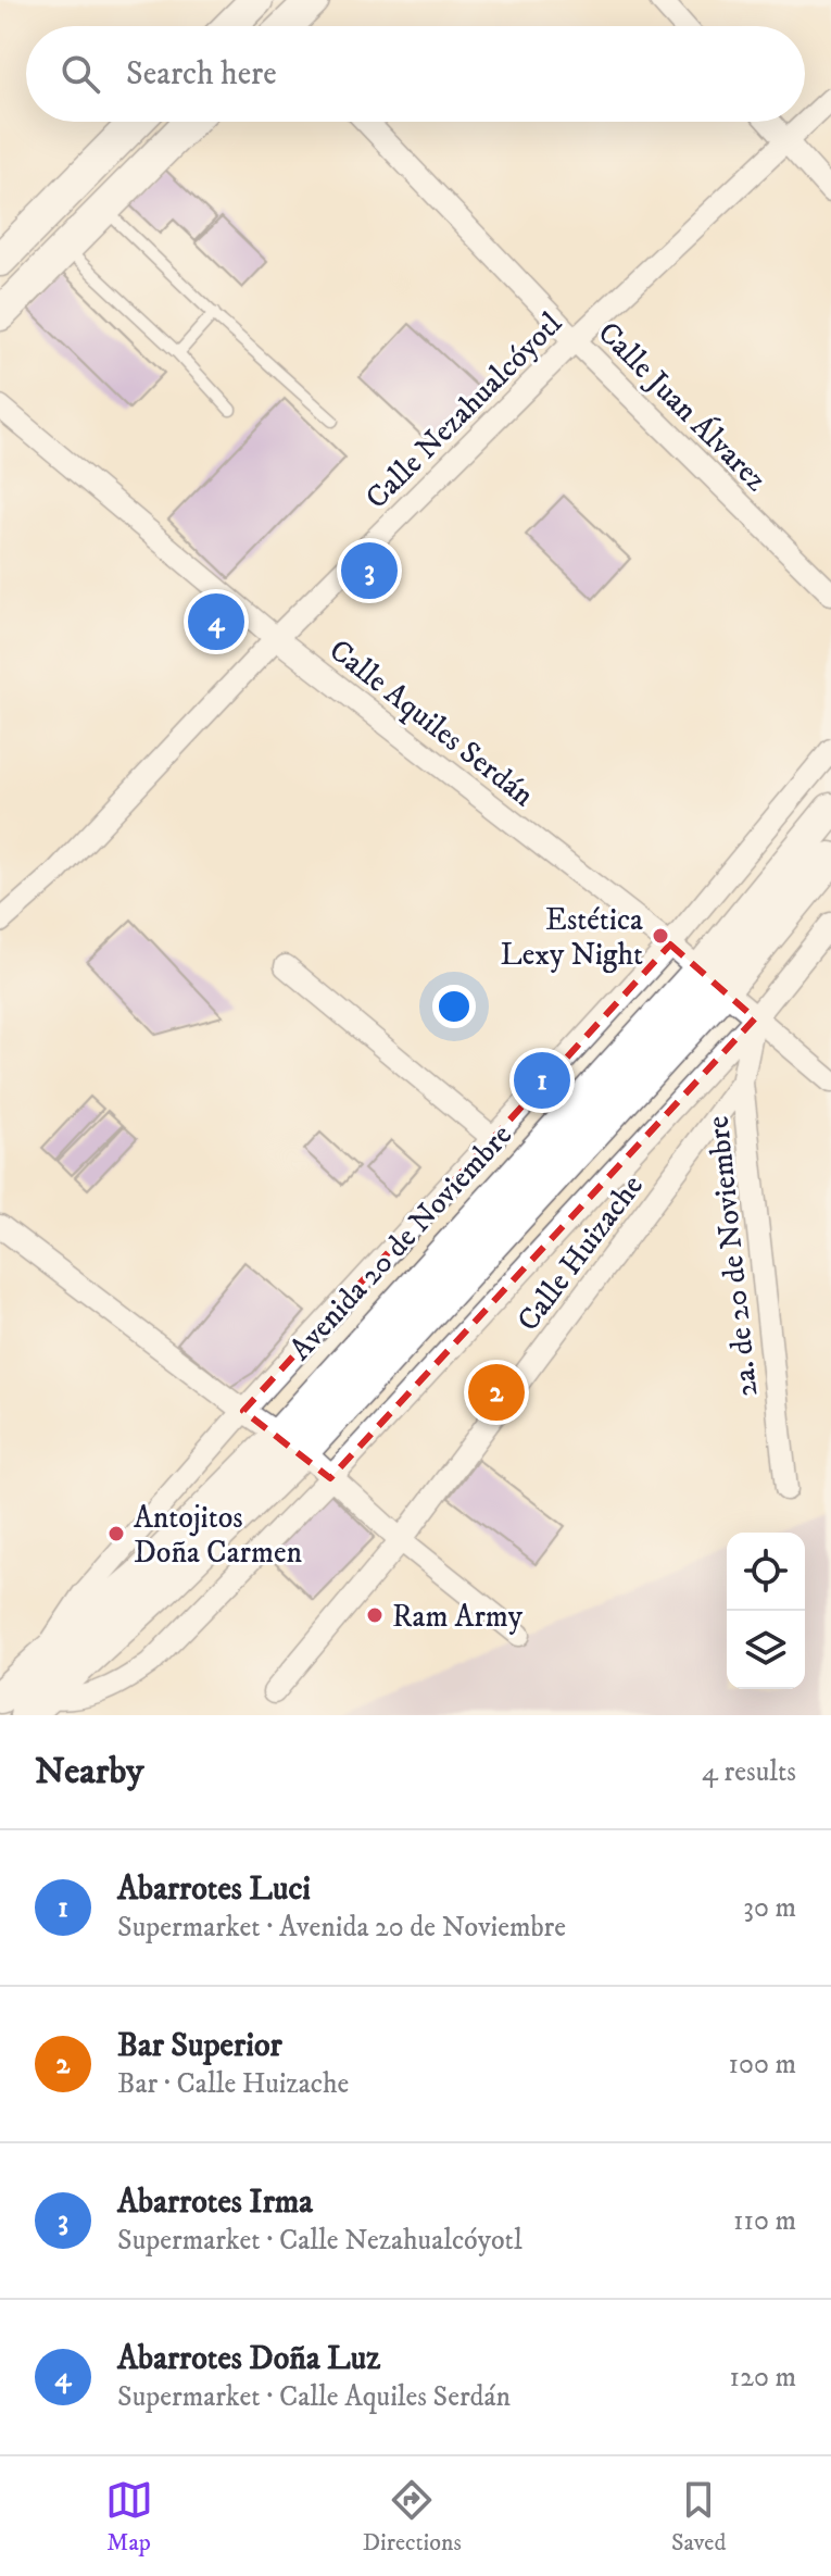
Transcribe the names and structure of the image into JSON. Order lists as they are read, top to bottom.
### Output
{
  "streets": {
    "main road": ["Avenida 20 de Noviembre"],
    "street": [
      "Calle Juan Álvarez",
      "Calle Nezahualcóyotl",
      "Calle Aquiles Serdán",
      "Calle Huizache",
      "2a. de 20 de Noviembre"
    ]
  },
  "crossings": [
    ["Calle Juan Álvarez", "Calle Nezahualcóyotl"],
    ["Calle Nezahualcóyotl", "Calle Aquiles Serdán"],
    ["Calle Aquiles Serdán", "Avenida 20 de Noviembre"],
    ["Calle Aquiles Serdán", "2a. de 20 de Noviembre"],
    ["Calle Huizache", "2a. de 20 de Noviembre"]
  ],
  "places": ["Estética Lexy Night", "Antojitos Doña Carmen", "Ram Army"],
  "page": {
    "search": "Search here",
    "pins": [
      "3",
      "4",
      "1",
      "2"
    ],
    "heading": ["Nearby", "4 results"],
    "list": [
      {
        "mark": "1",
        "name": "Abarrotes Luci",
        "note": "Supermarket · Avenida 20 de Noviembre",
        "value": "30 m"
      },
      {
        "mark": "2",
        "name": "Bar Superior",
        "note": "Bar · Calle Huizache",
        "value": "100 m"
      },
      {
        "mark": "3",
        "name": "Abarrotes Irma",
        "note": "Supermarket · Calle Nezahualcóyotl",
        "value": "110 m"
      },
      {
        "mark": "4",
        "name": "Abarrotes Doña Luz",
        "note": "Supermarket · Calle Aquiles Serdán",
        "value": "120 m"
      }
    ],
    "nav": ["Map", "Directions", "Saved"]
  }
}
